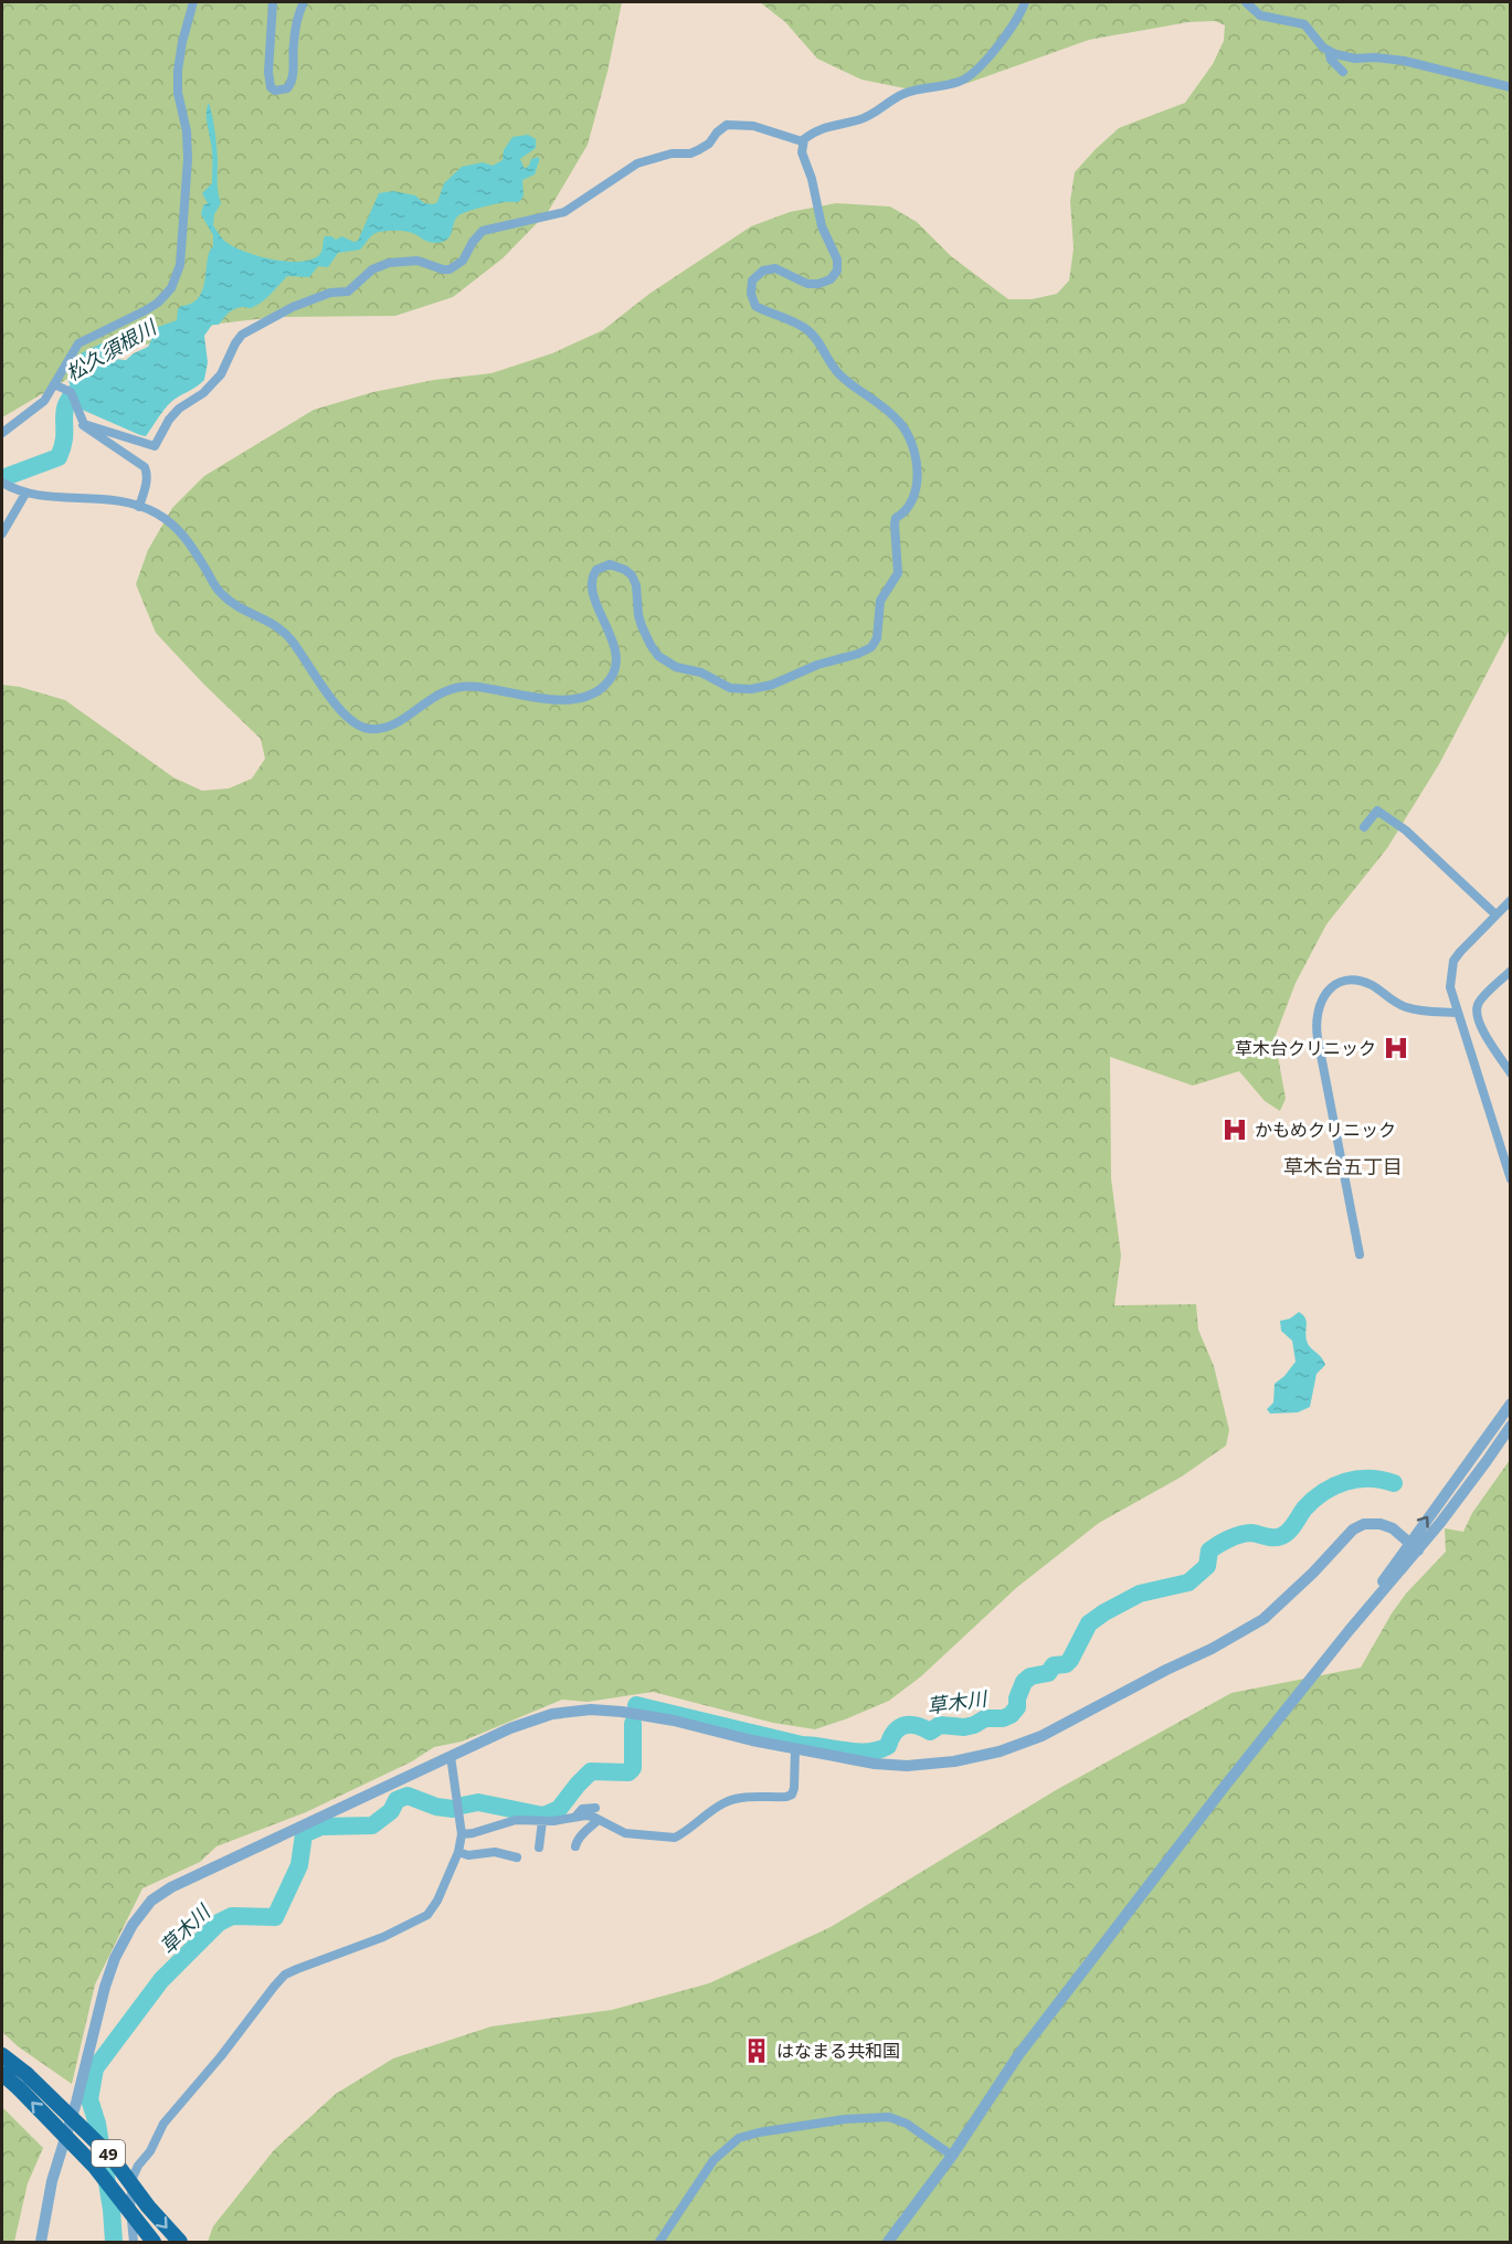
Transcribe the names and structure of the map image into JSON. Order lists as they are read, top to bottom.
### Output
{
  "streets": {
    "highway": ["49"]
  },
  "districts": ["草木台五丁目"],
  "water": ["松久須根川", "草木川"],
  "places": {
    "hospital": ["草木台クリニック", "かもめクリニック"],
    "building": ["はなまる共和国"]
  }
}
